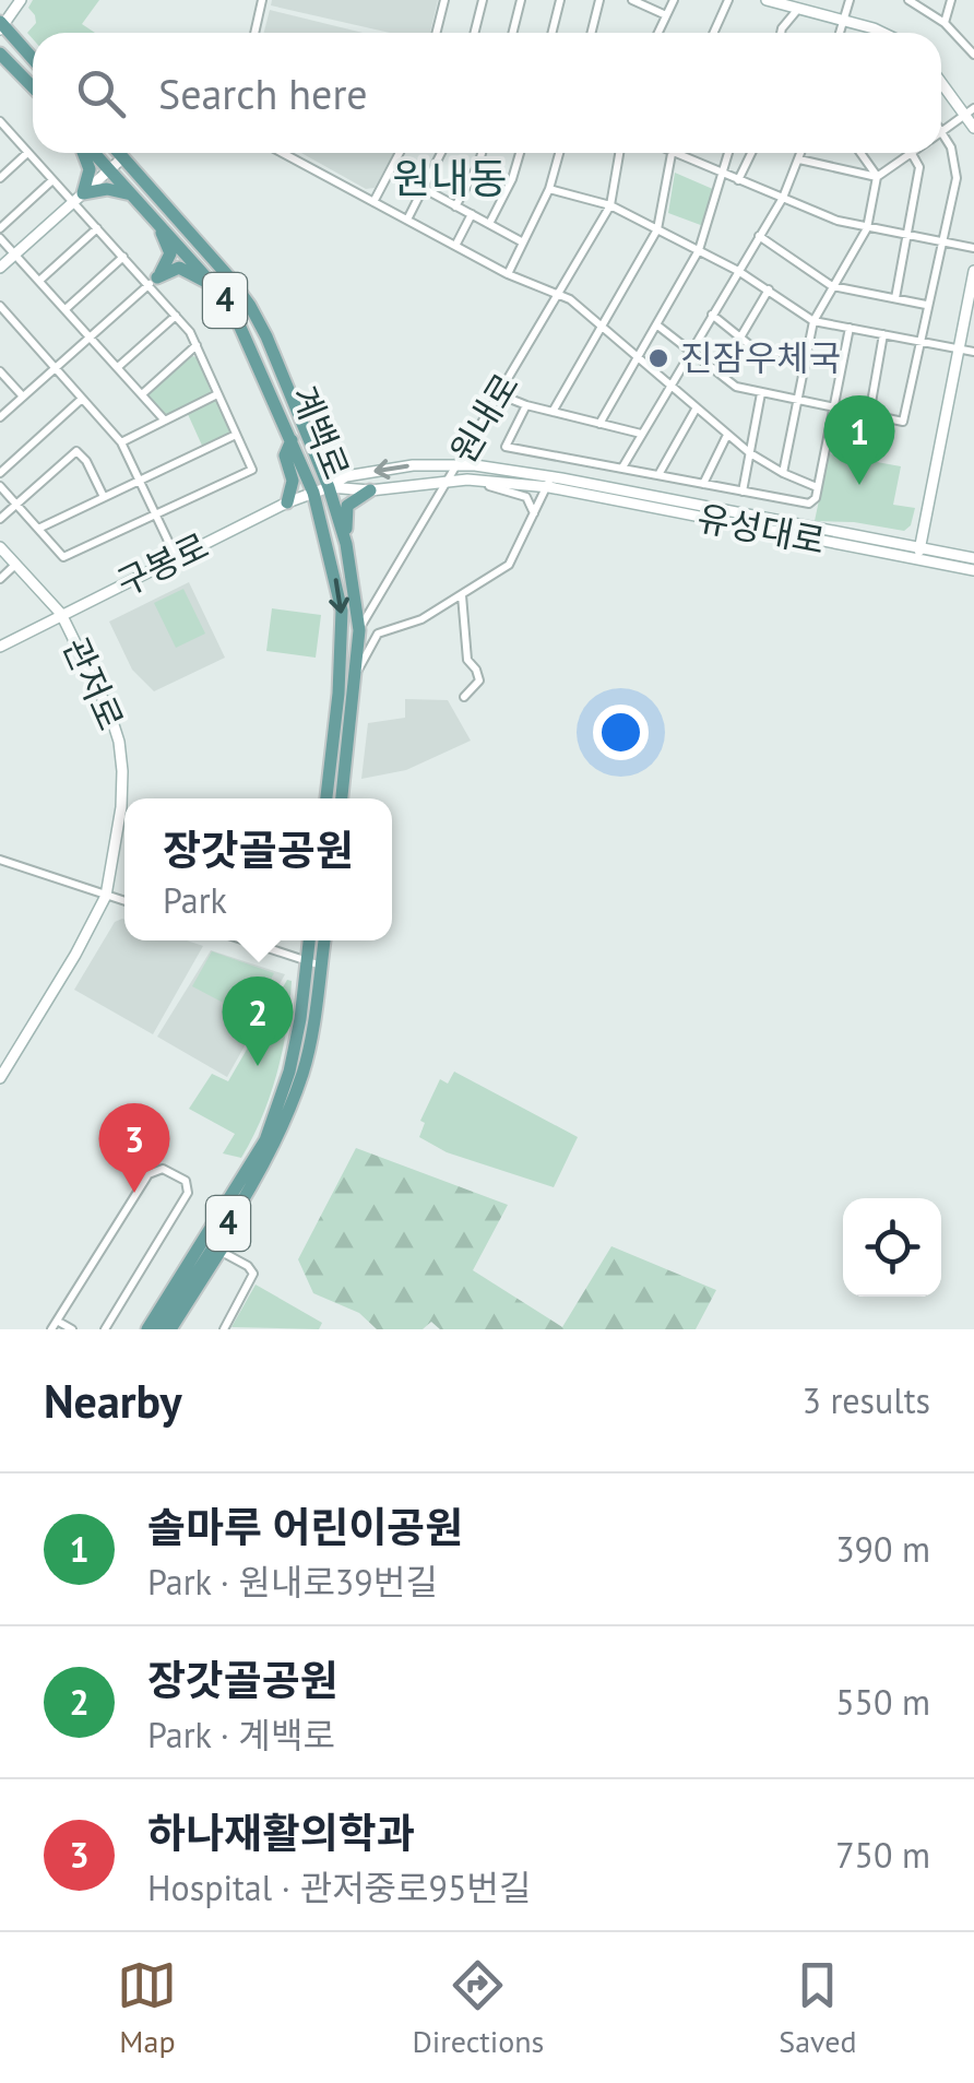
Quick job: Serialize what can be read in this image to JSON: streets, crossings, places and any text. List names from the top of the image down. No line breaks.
{"streets":{"main road":["4","계백로"],"street":["원내로","유성대로","구봉로","관저로"]},"crossings":[["원내로","계백로"],["원내로","유성대로"],["계백로","유성대로"],["계백로","구봉로"],["유성대로","구봉로"],["구봉로","관저로"]],"districts":["원내동"],"places":["진잠우체국"],"page":{"search":"Search here","pins":["1","2","3"],"popup":["장갓골공원","Park"],"heading":["Nearby","3 results"],"list":[{"mark":"1","name":"솔마루 어린이공원","note":"Park · 원내로39번길","value":"390 m"},{"mark":"2","name":"장갓골공원","note":"Park · 계백로","value":"550 m"},{"mark":"3","name":"하나재활의학과","note":"Hospital · 관저중로95번길","value":"750 m"}],"nav":["Map","Directions","Saved"]}}
